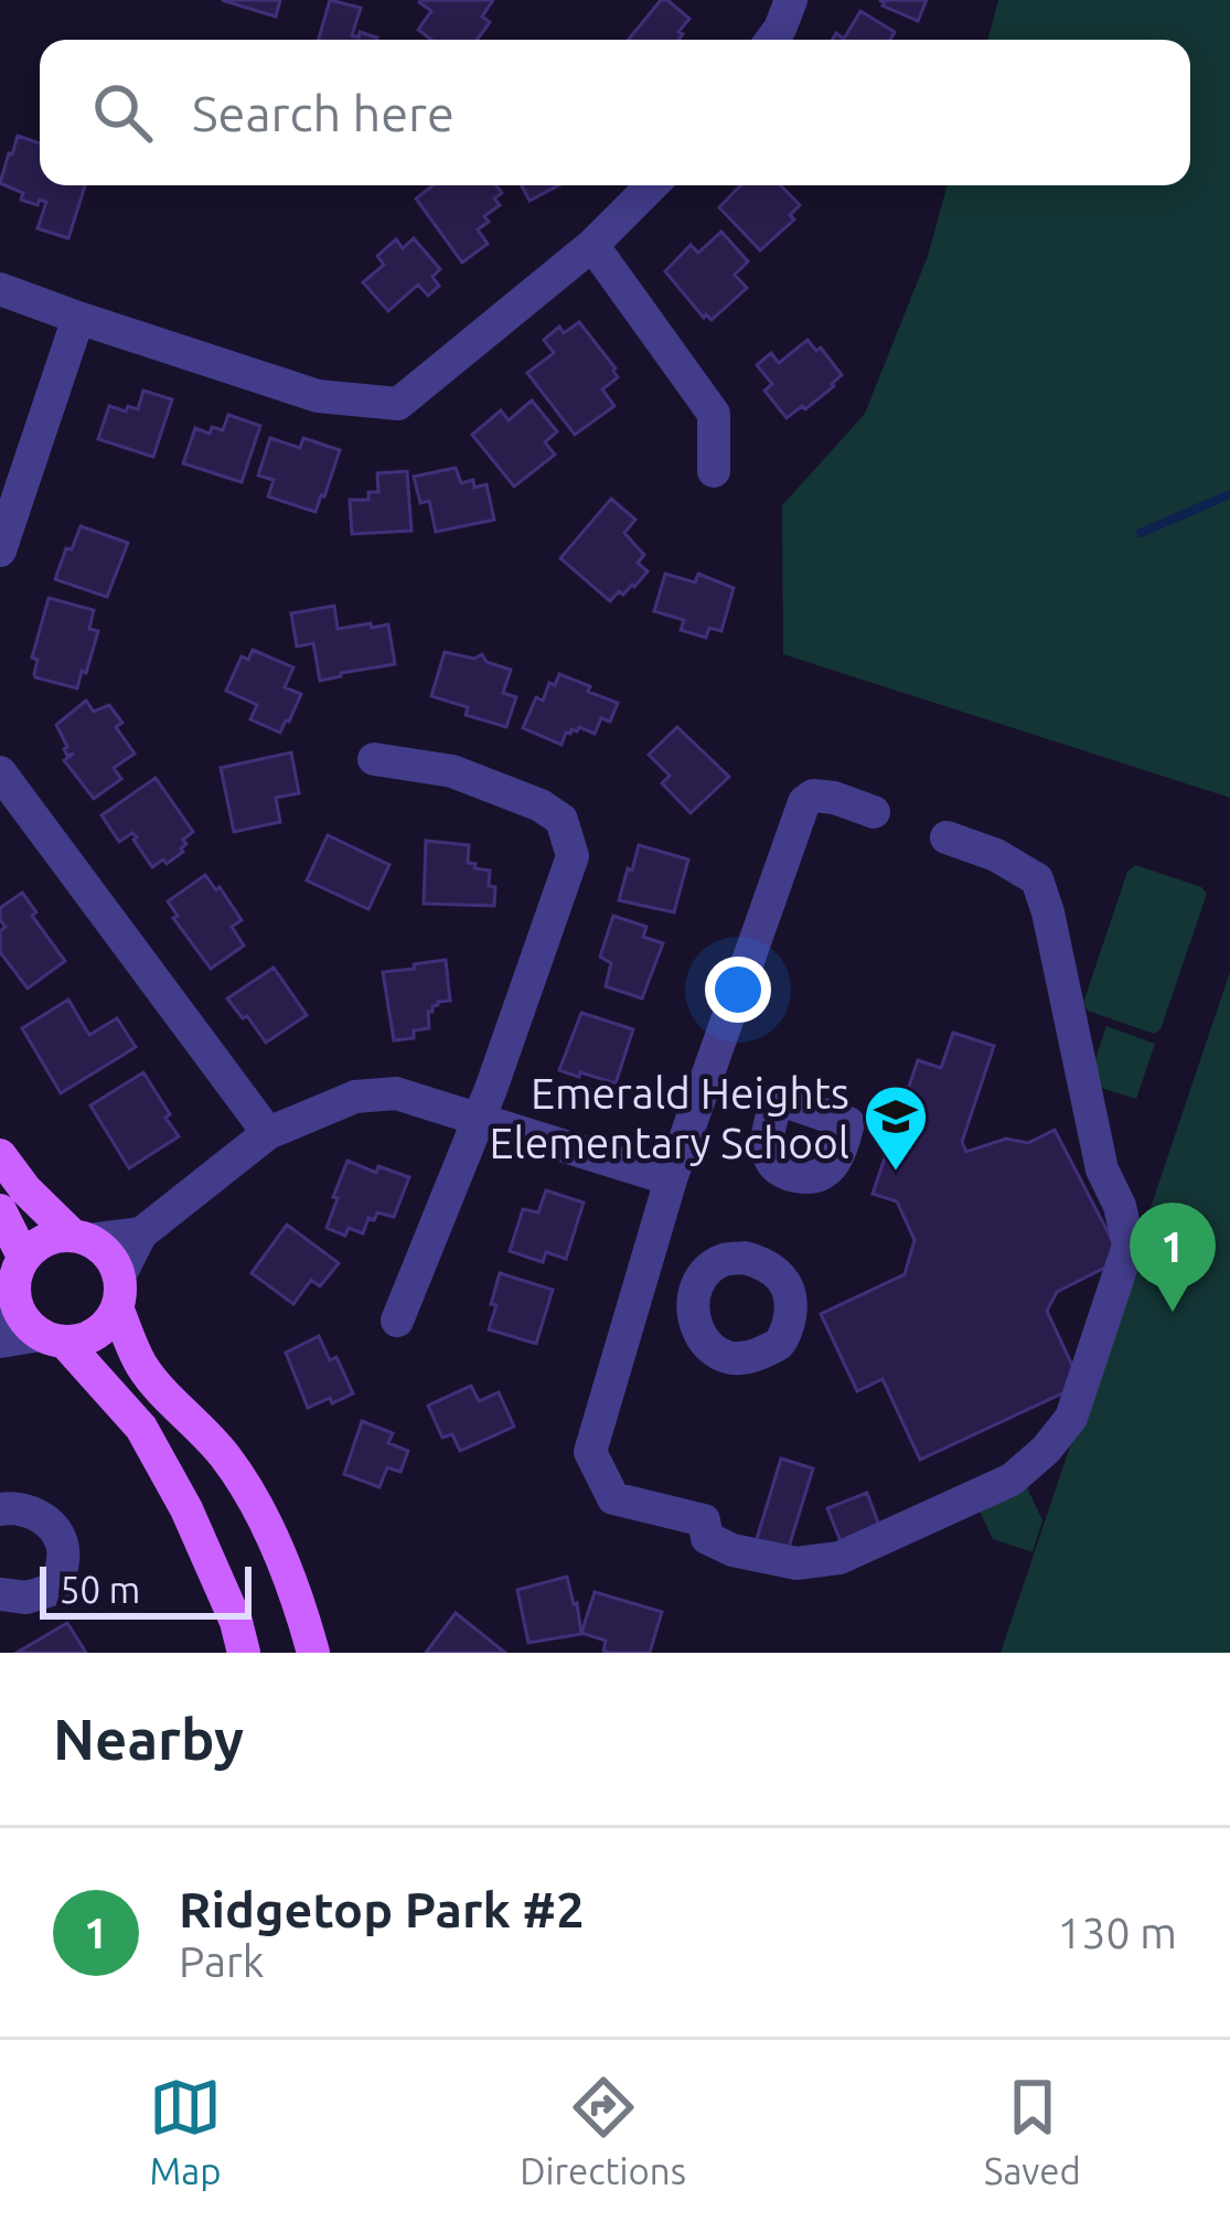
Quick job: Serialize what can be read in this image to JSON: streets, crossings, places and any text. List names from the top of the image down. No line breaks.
{"places":{"school or university":["Emerald Heights Elementary School"]},"scale_bar":"50 m","page":{"search":"Search here","pins":"1","scale":"50 m","heading":"Nearby","list":[{"mark":"1","name":"Ridgetop Park #2","note":"Park","value":"130 m"}],"nav":["Map","Directions","Saved"]}}
